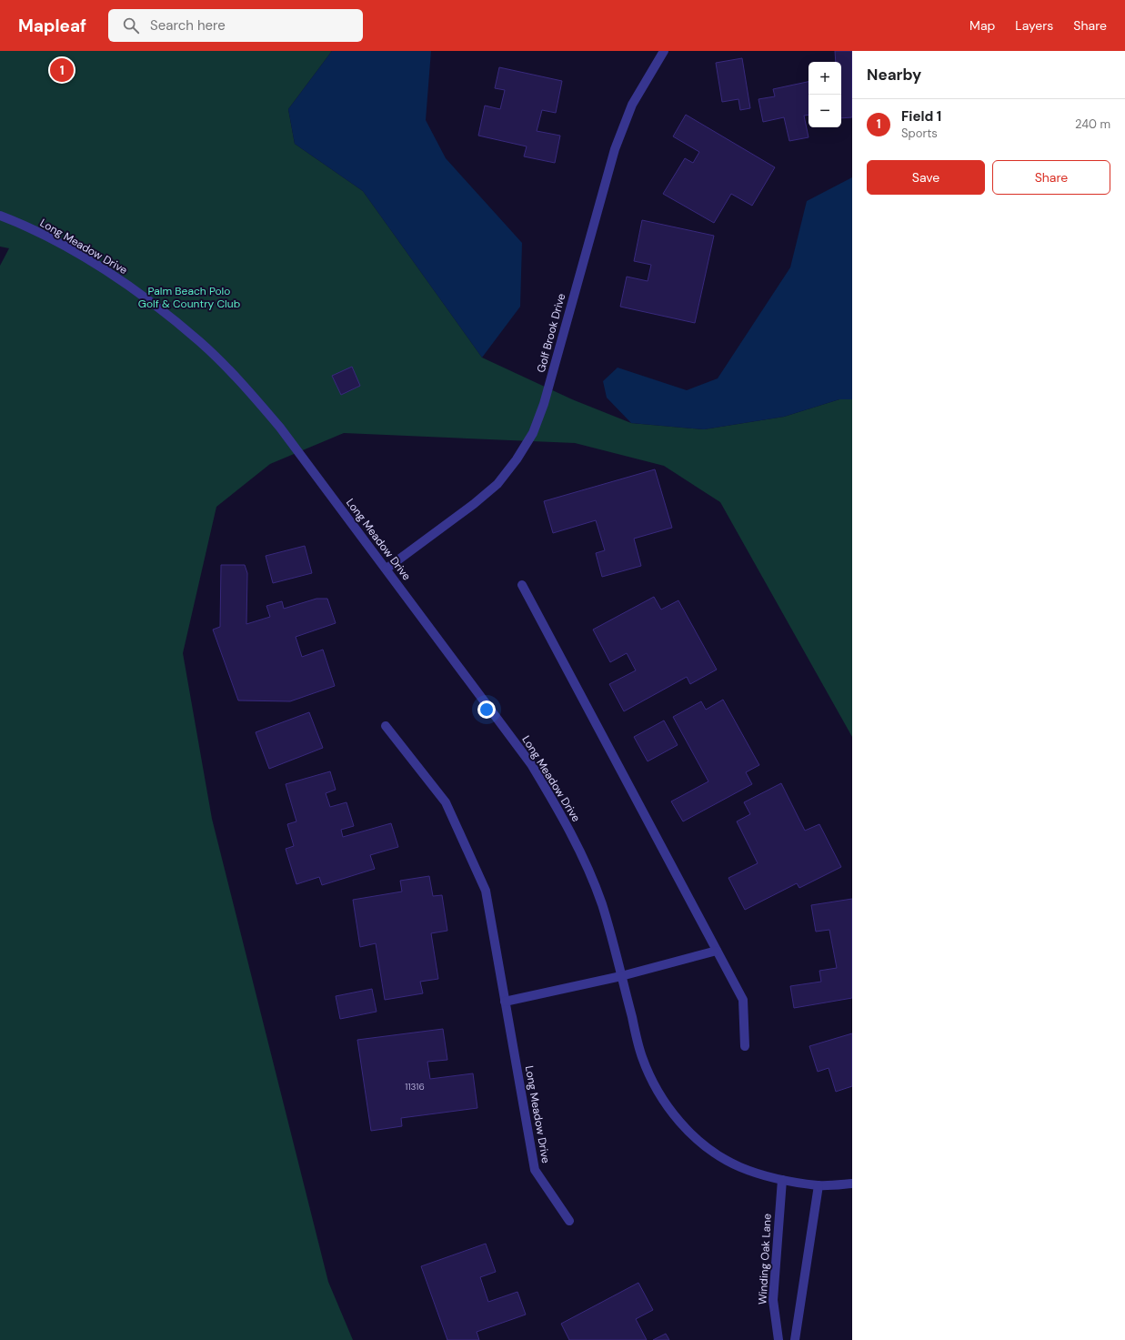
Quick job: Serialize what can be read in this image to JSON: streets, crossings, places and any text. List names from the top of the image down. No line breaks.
{"streets":{"street":["Long Meadow Drive","Golf Brook Drive","Winding Oak Lane"]},"crossings":[["Long Meadow Drive","Golf Brook Drive"],["Long Meadow Drive","Winding Oak Lane"]],"parks":["Palm Beach Polo Golf & Country Club"],"house_numbers":["11316"],"page":{"header":"Mapleaf","search":"Search here","nav":["Map","Layers","Share"],"heading":"Nearby","pins":"1","map_buttons":["+","−"],"list":[{"mark":"1","name":"Field 1","note":"Sports","value":"240 m"}],"buttons":["Save","Share"]}}
